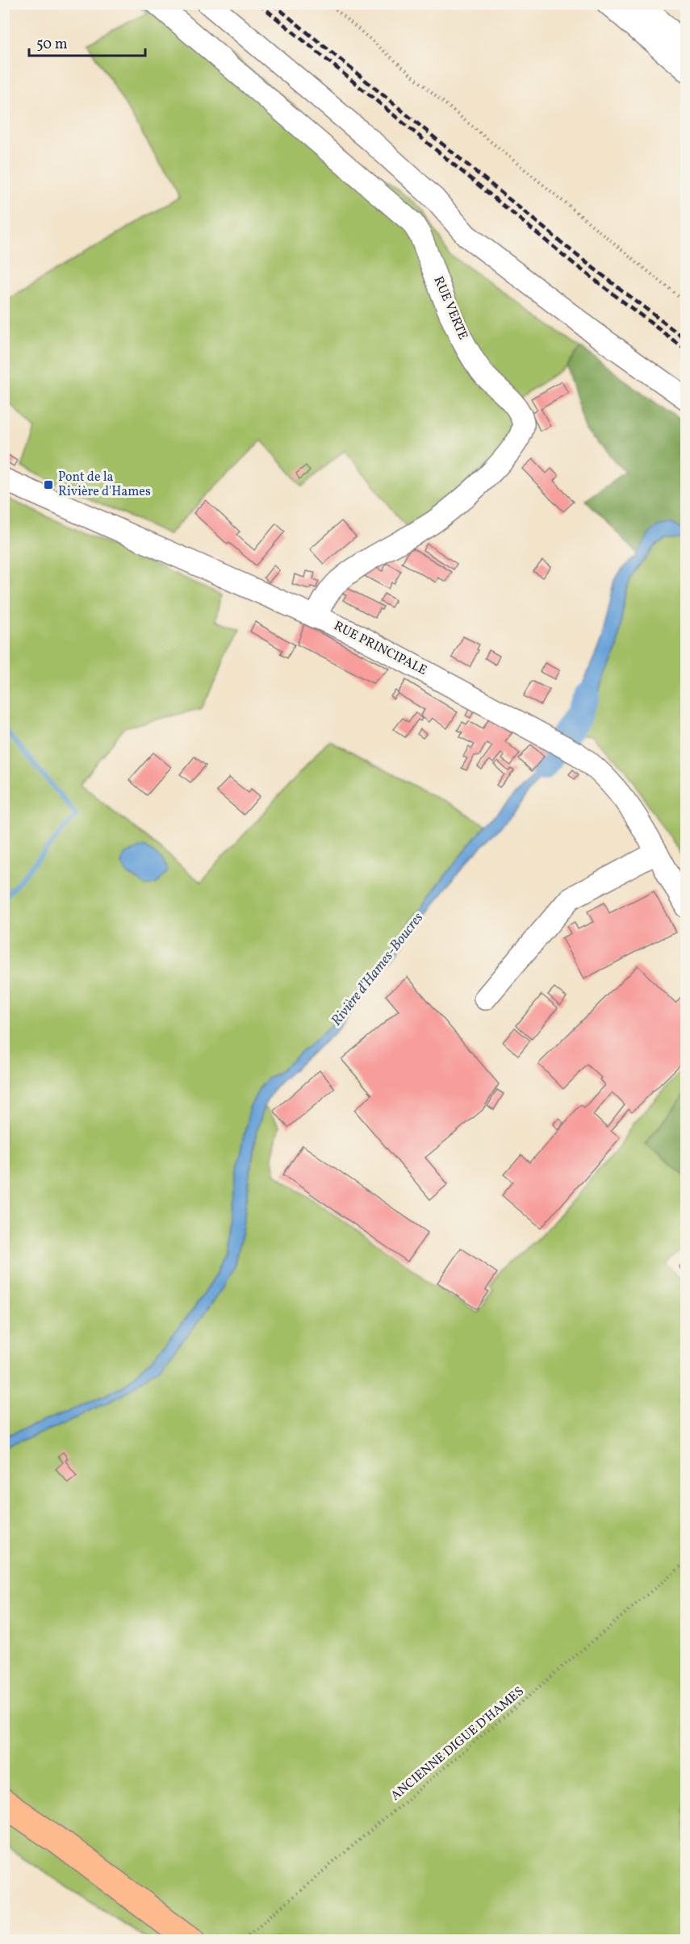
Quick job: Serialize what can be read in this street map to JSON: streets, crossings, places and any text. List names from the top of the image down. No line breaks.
{"streets":{"street":["RUE VERTE","RUE PRINCIPALE"],"path":["ANCIENNE DIGUE D'HAMES"]},"crossings":[["RUE VERTE","RUE PRINCIPALE"]],"water":["Rivière d'Hames-Boucres"],"places":{"transit":["Pont de la Rivière d'Hames"]},"scale_bar":"50 m"}
